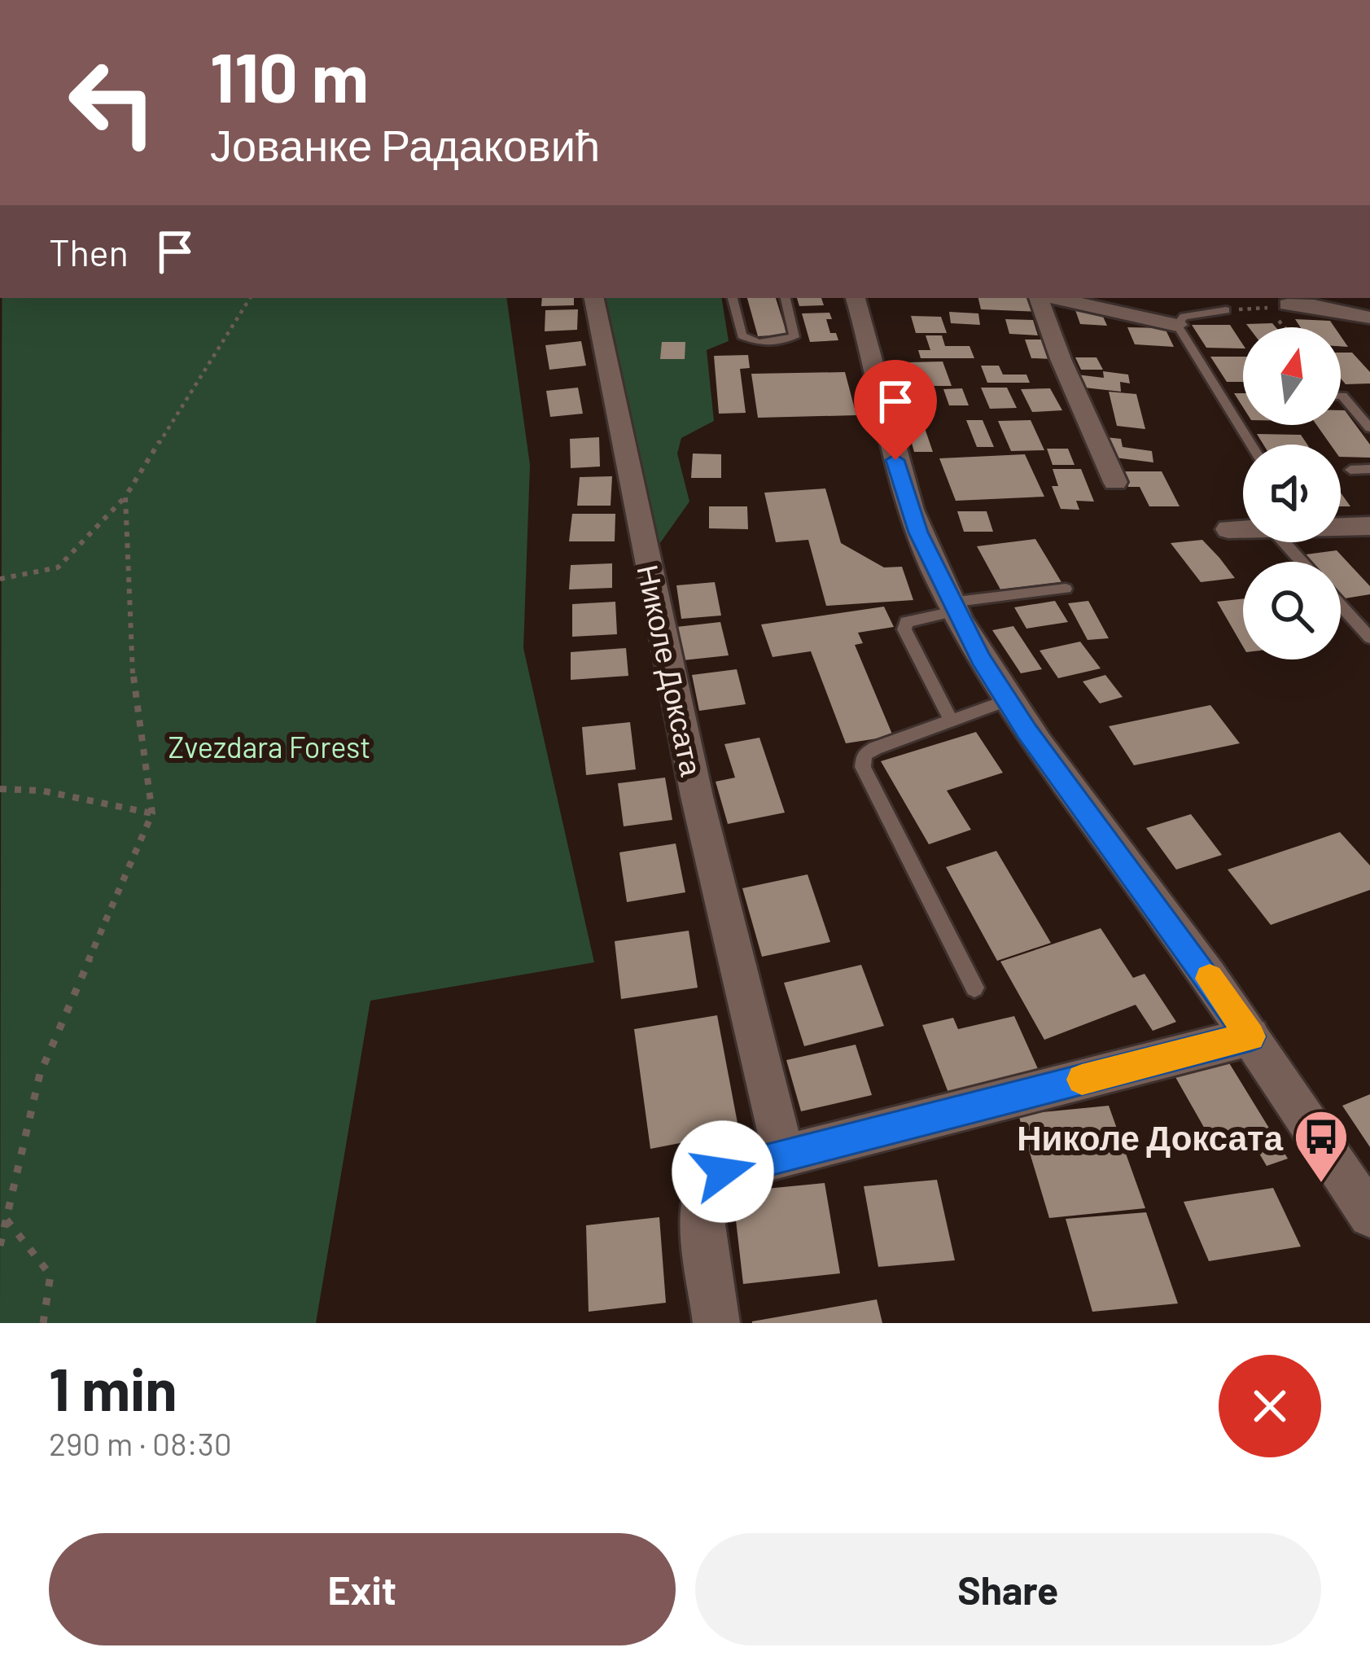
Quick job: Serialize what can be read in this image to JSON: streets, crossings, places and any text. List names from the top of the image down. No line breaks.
{"streets":{"street":["Николе Доксата"]},"parks":["Zvezdara Forest"],"places":{"bus stop":["Николе Доксата"]},"north":"top","page":{"turn":["110 m","Јованке Радаковић"],"then":"Then","heading":["1 min","290 m · 08:30"],"buttons":["Exit","Share"]}}
